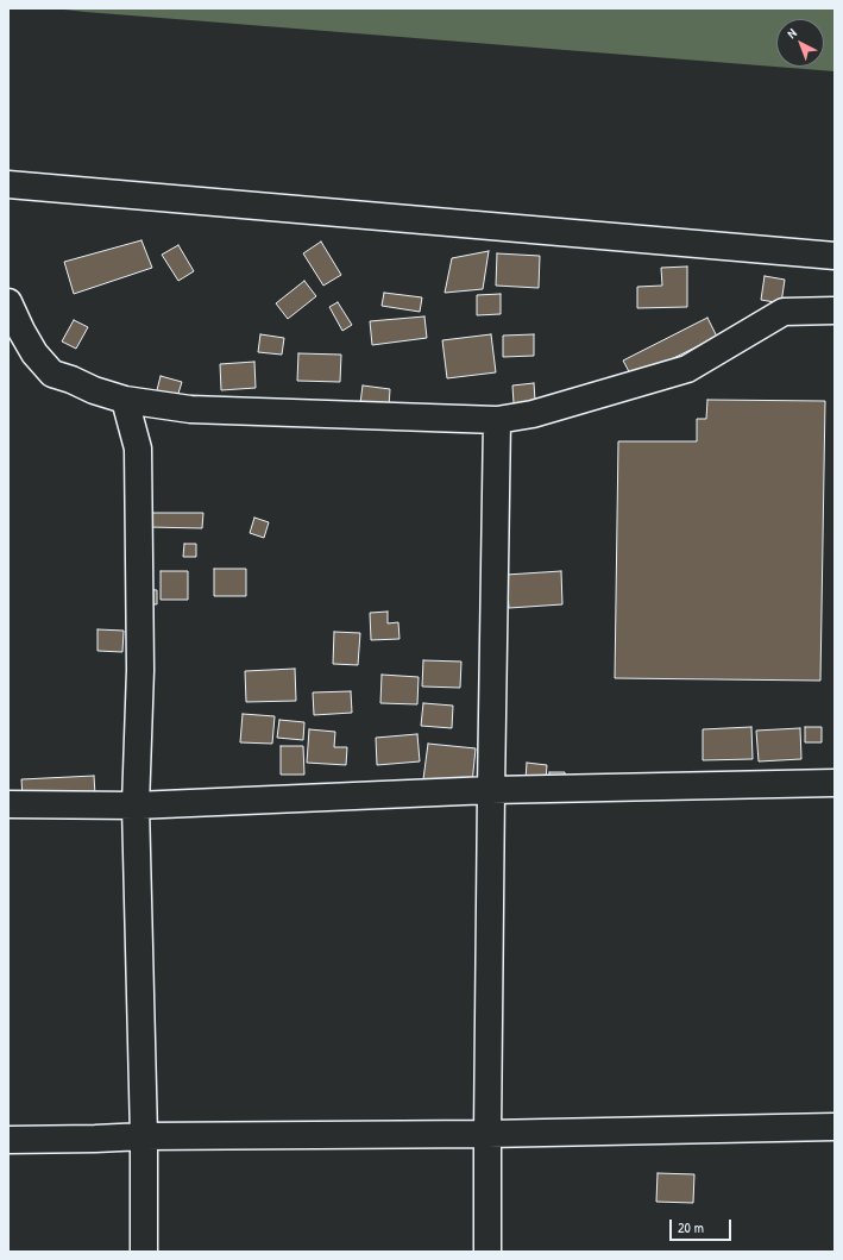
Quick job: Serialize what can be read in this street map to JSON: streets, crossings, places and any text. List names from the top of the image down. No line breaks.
{"scale_bar":"20 m","north":"top left"}
